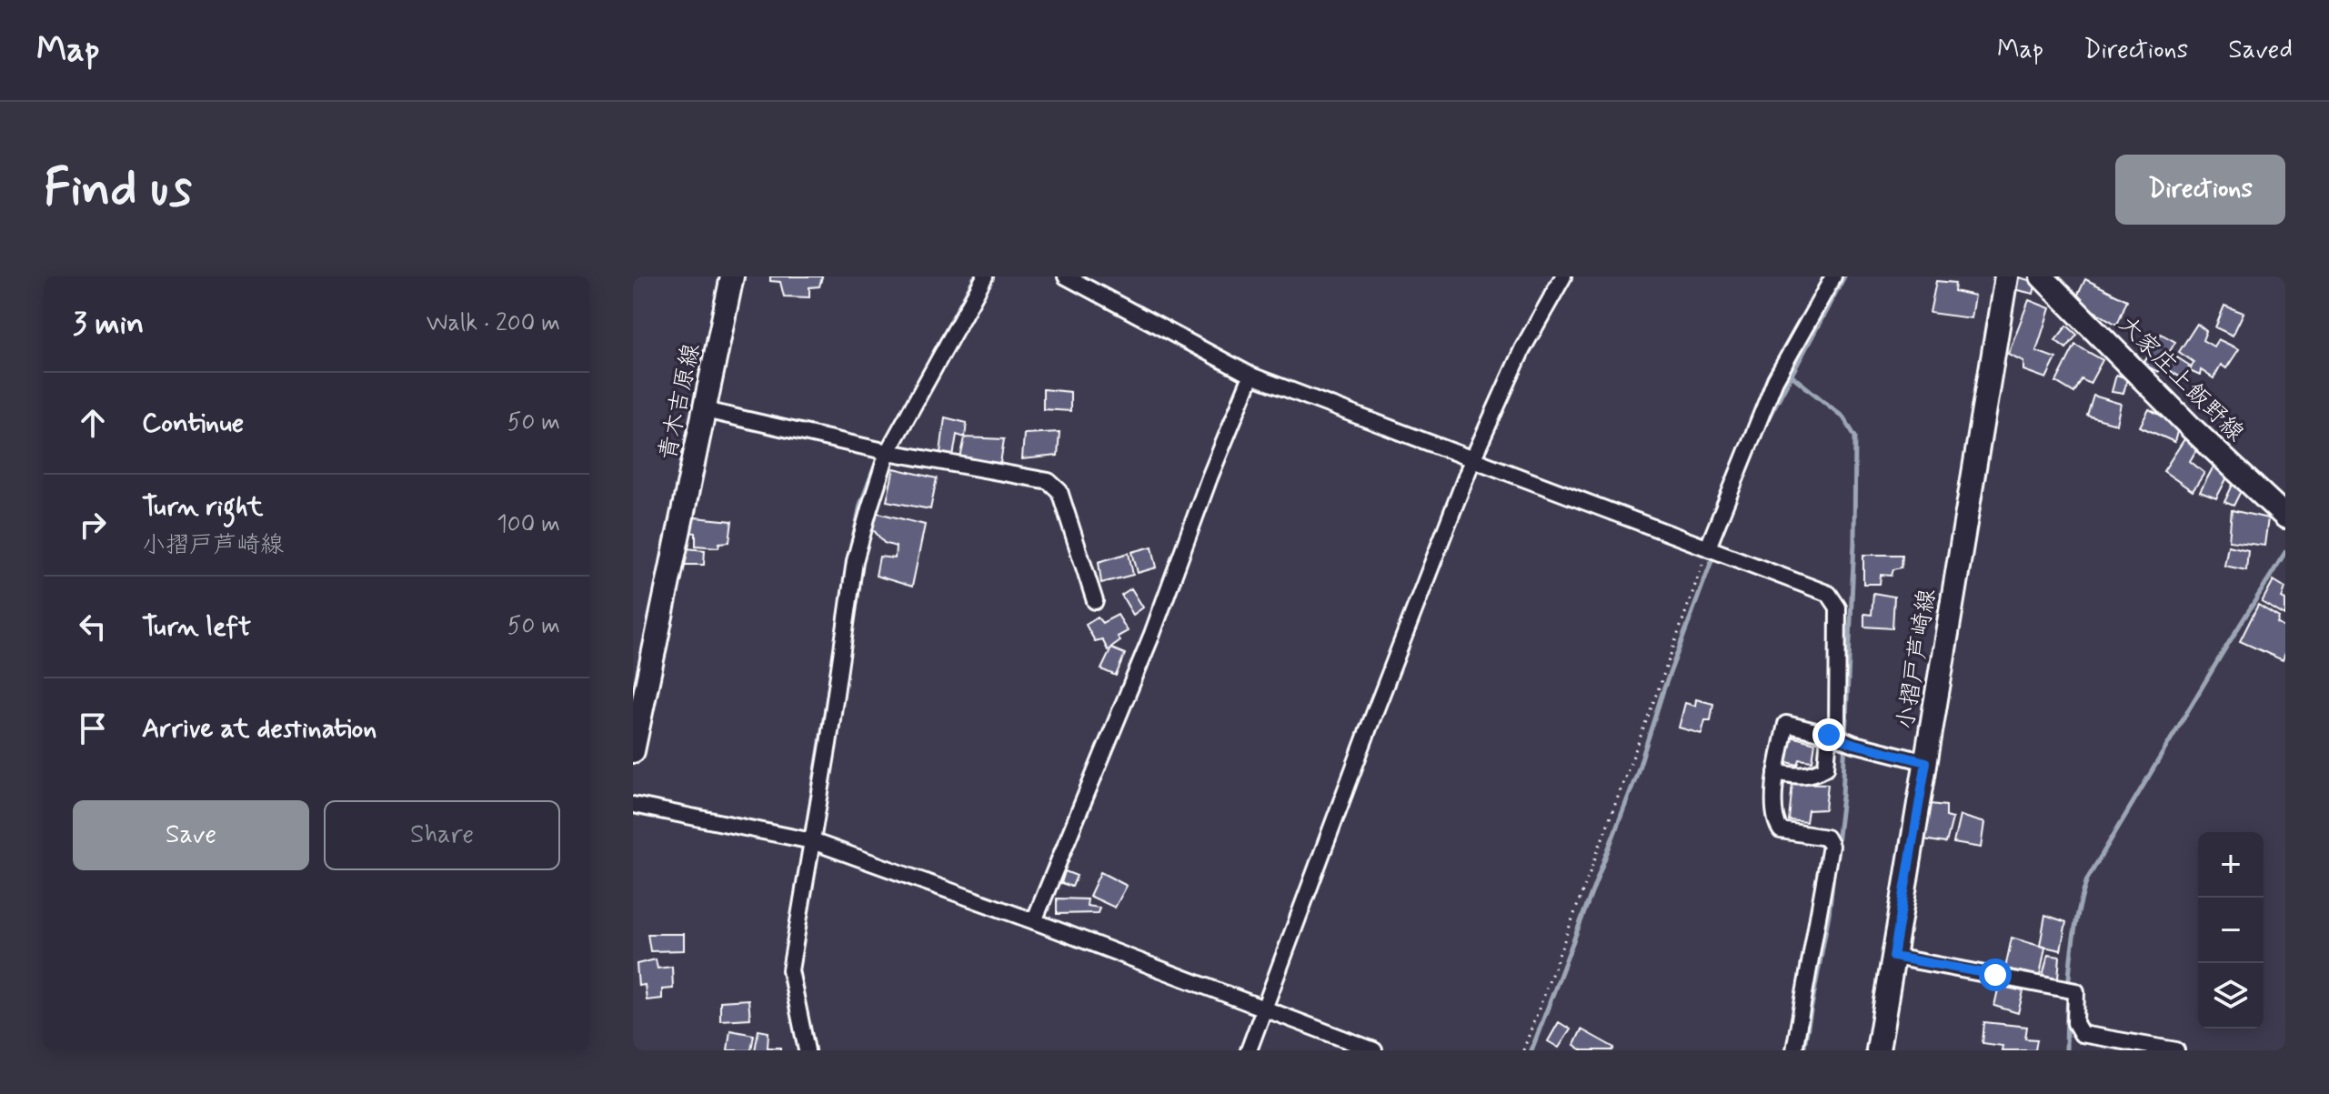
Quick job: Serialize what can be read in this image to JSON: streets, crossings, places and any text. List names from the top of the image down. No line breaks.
{"streets":{"main road":["大家庄上飯野線","青木吉原線","小摺戸芦崎線"]},"page":{"header":"Map","nav":["Map","Directions","Saved"],"buttons":["Directions",["Save","Share"]],"title":"Find us","heading":["3 min","Walk · 200 m"],"list":[["Continue","50 m"],["Turn right","小摺戸芦崎線","100 m"],["Turn left","50 m"],"Arrive at destination"],"map_buttons":["+","−"]}}
